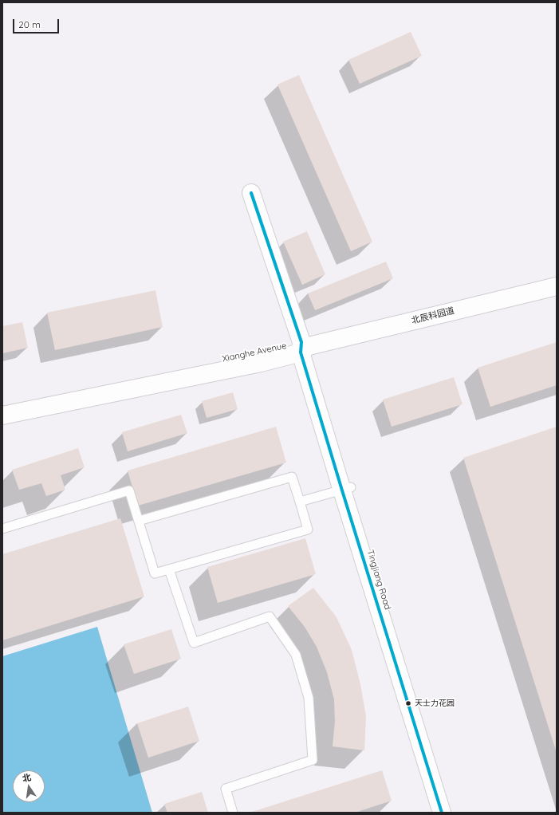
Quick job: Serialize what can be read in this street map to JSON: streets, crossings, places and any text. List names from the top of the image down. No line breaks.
{"streets":{"street":["北辰科园道","Xianghe Avenue","Tingjiang Road"]},"crossings":[["北辰科园道","Xianghe Avenue"],["北辰科园道","Tingjiang Road"],["Xianghe Avenue","Tingjiang Road"]],"places":["天士力花园"],"scale_bar":"20 m","north":"top"}
